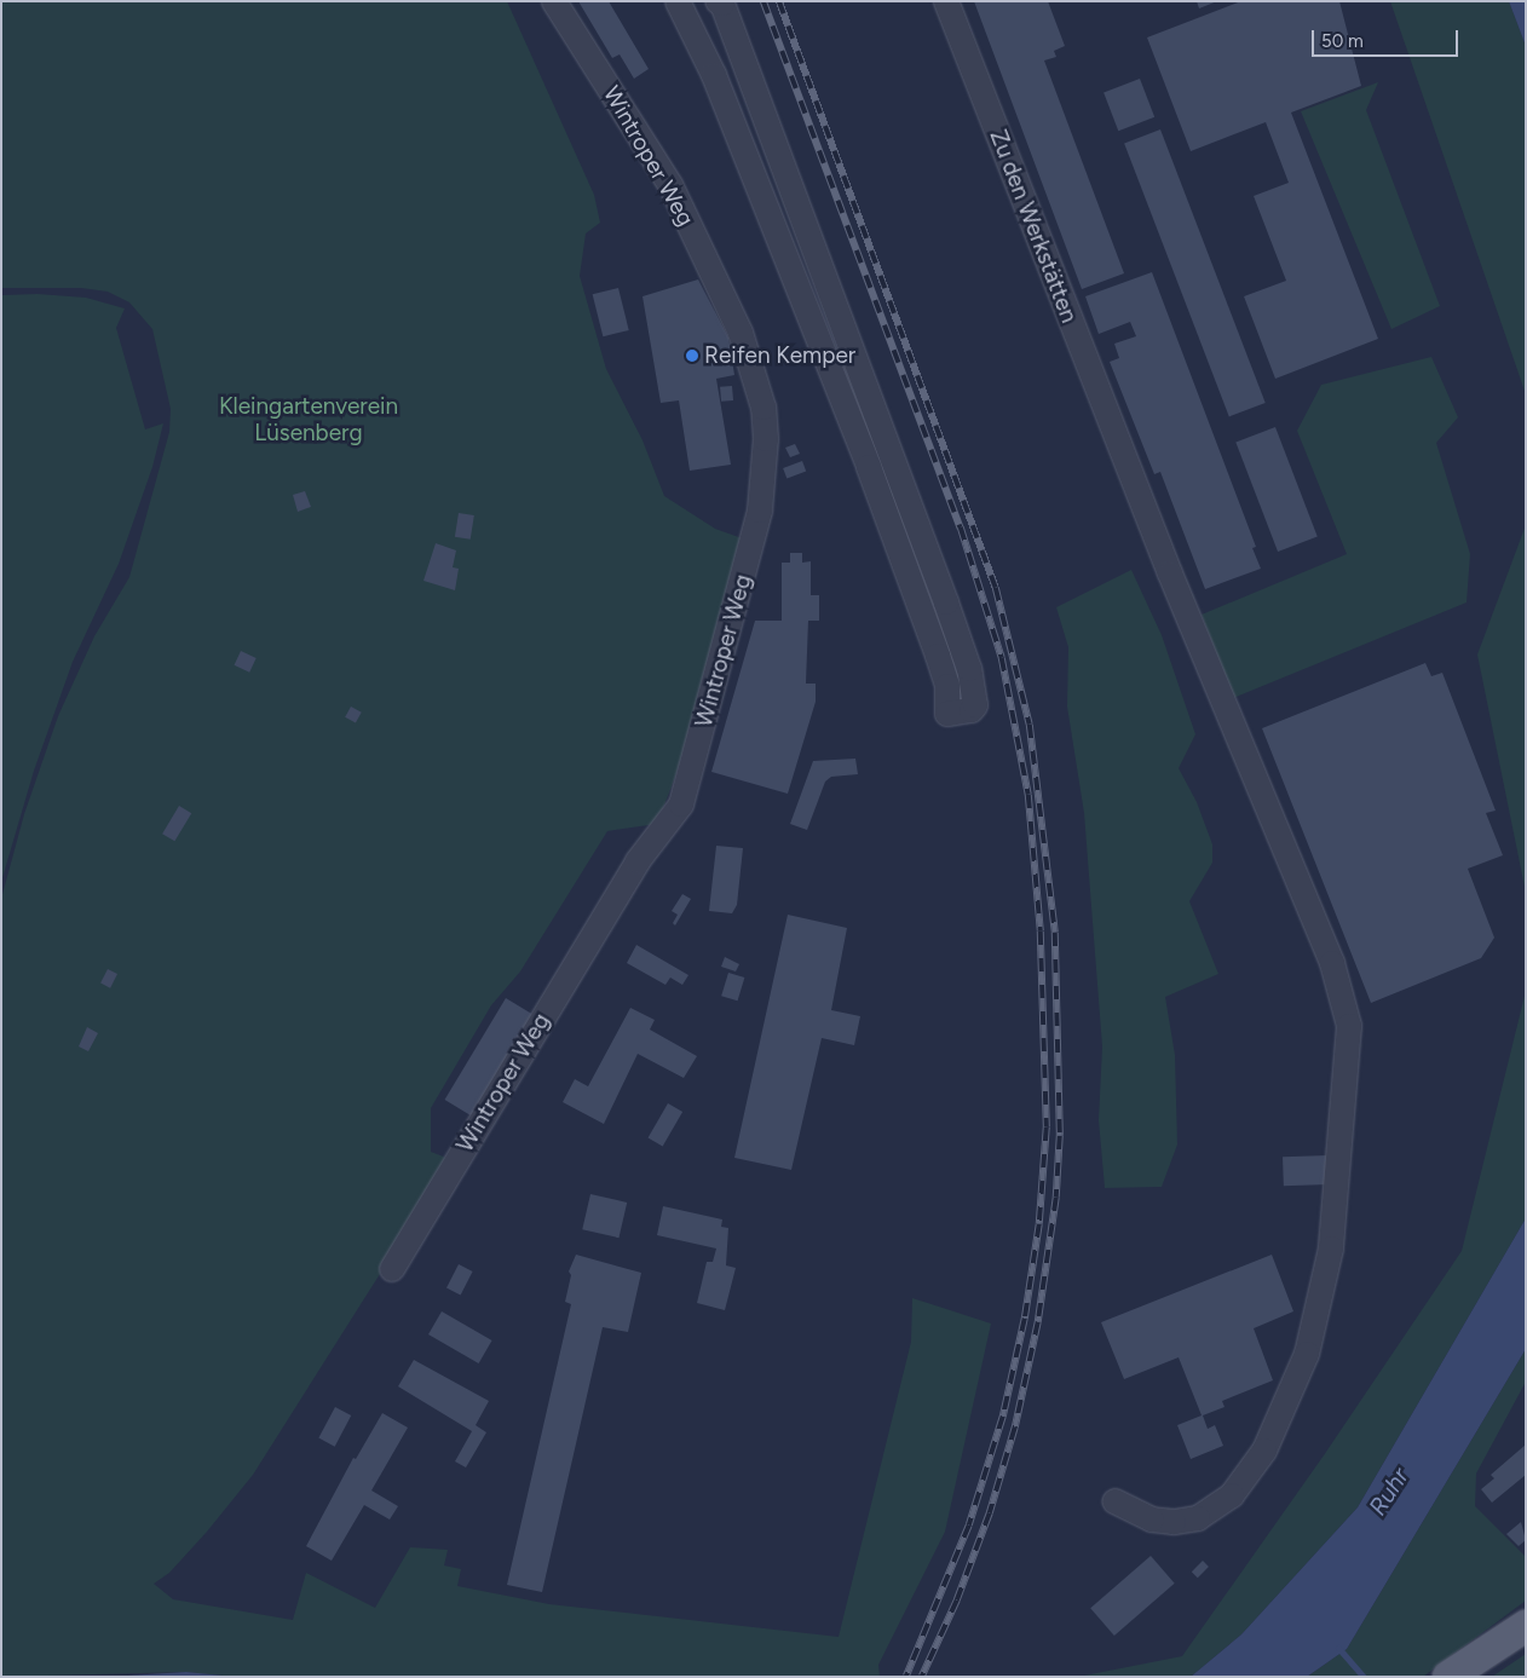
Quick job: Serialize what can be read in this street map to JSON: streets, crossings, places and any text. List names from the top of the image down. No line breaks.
{"streets":{"street":["Wintroper Weg","Zu den Werkstätten"]},"water":["Ruhr"],"parks":["Kleingartenverein Lüsenberg"],"places":["Reifen Kemper"],"scale_bar":"50 m"}
